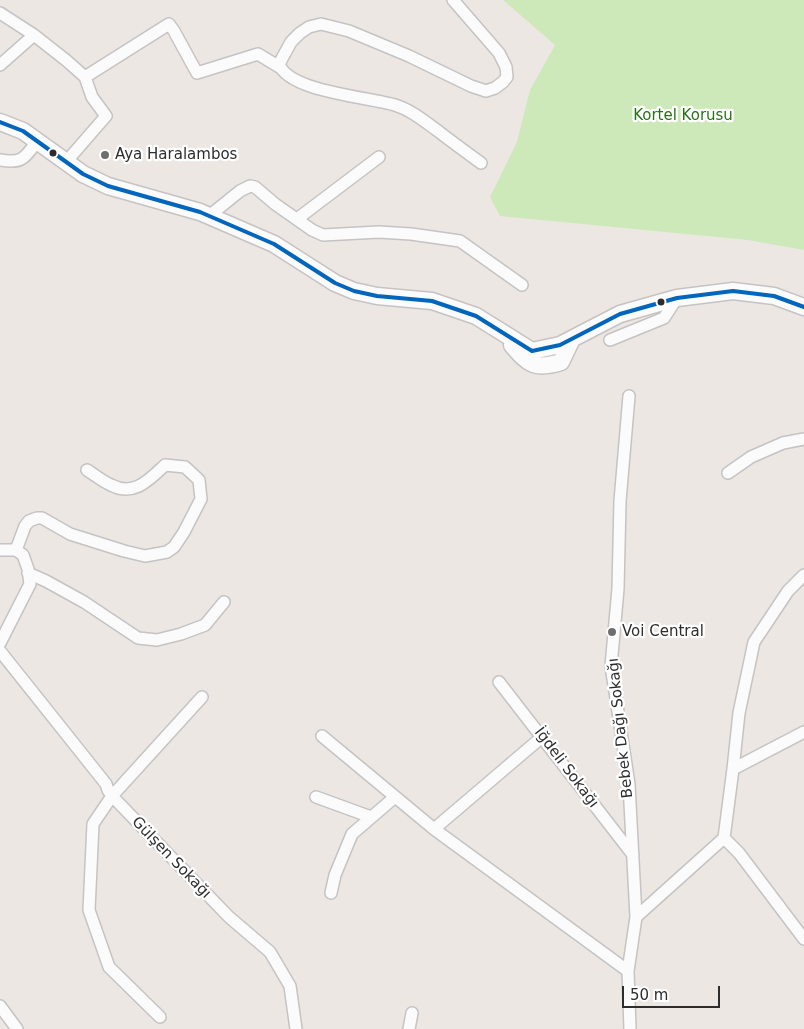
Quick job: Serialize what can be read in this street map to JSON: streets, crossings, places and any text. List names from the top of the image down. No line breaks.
{"streets":{"street":["Bebek Dağı Sokağı","İğdeli Sokağı","Gülşen Sokağı"]},"crossings":[["Bebek Dağı Sokağı","İğdeli Sokağı"]],"parks":["Kortel Korusu"],"places":["Aya Haralambos","Voi Central"],"scale_bar":"50 m"}
